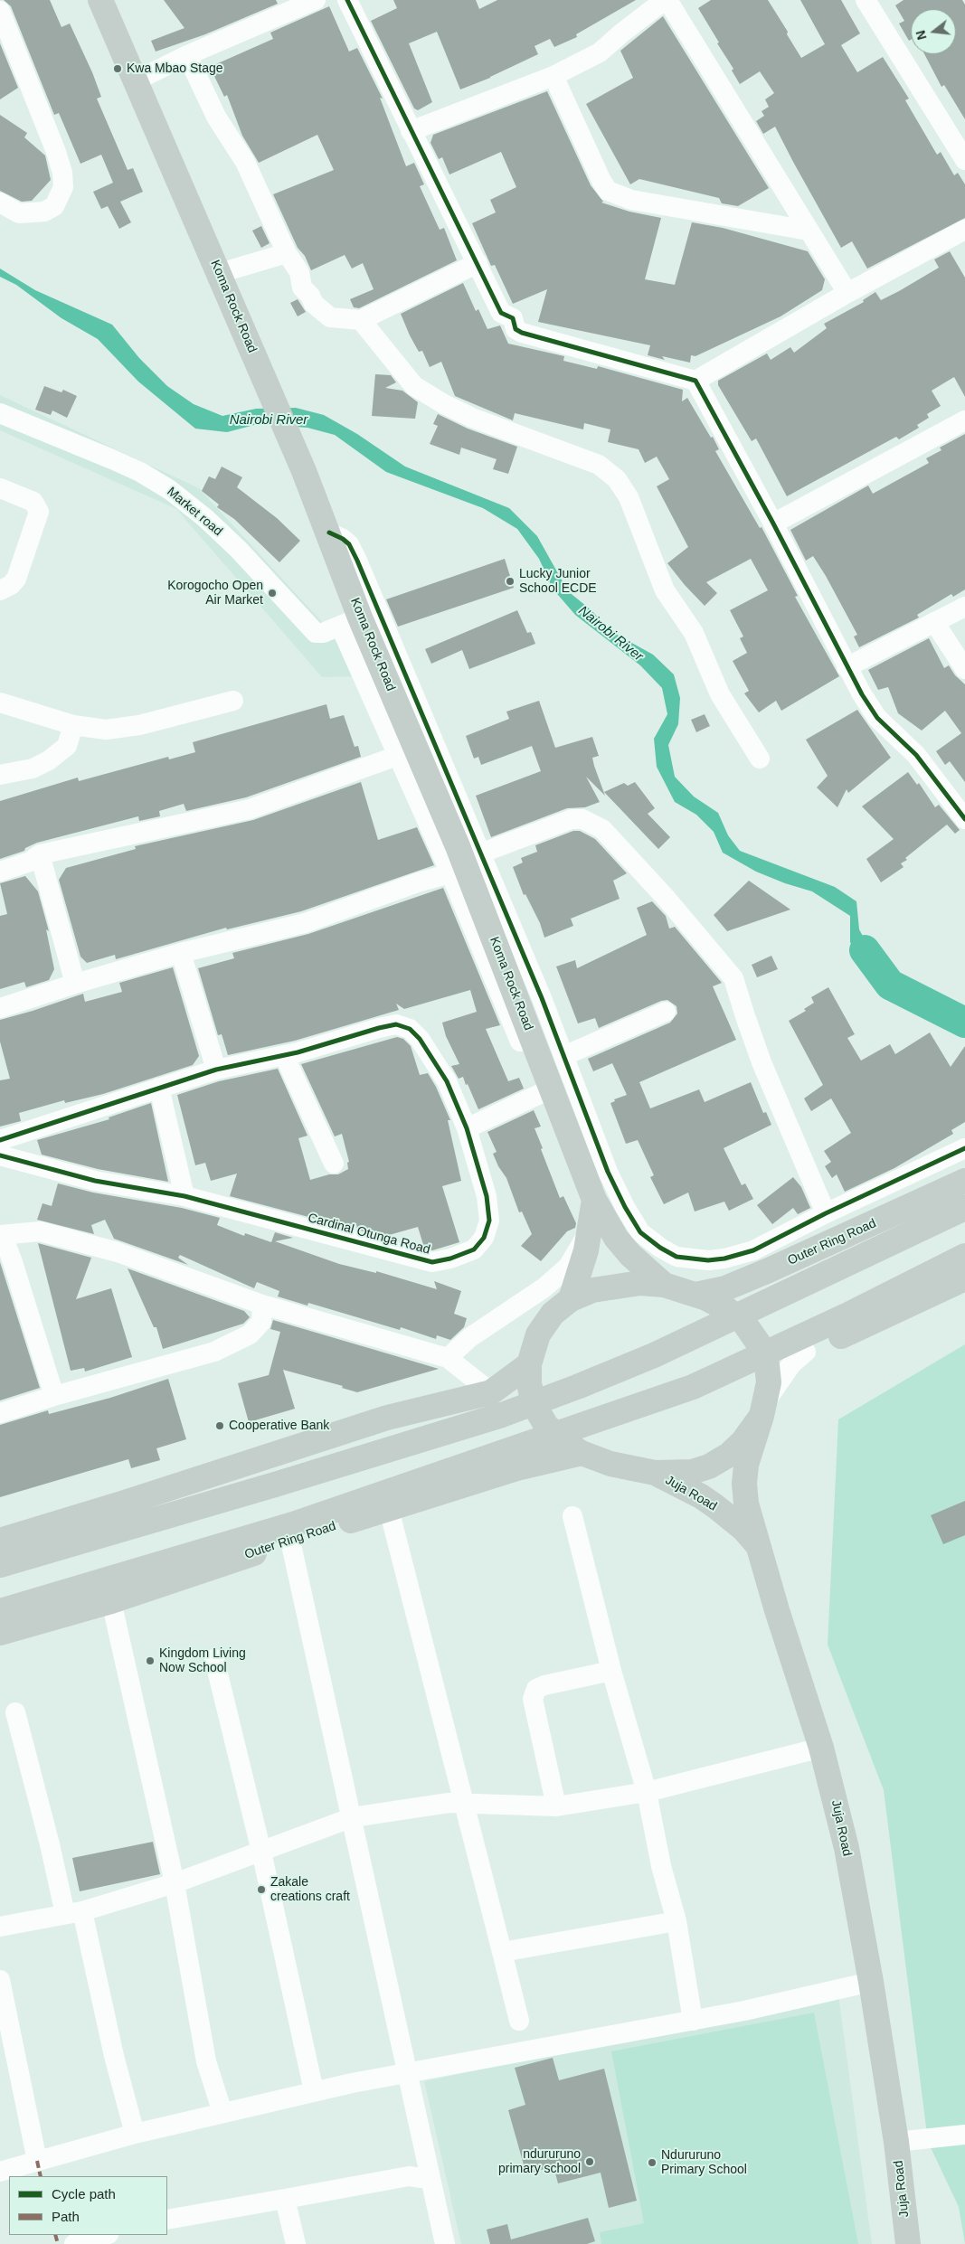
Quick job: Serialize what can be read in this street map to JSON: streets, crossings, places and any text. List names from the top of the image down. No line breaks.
{"streets":{"main road":["Koma Rock Road","Outer Ring Road","Juja Road"],"street":["Market road","Cardinal Otunga Road"]},"crossings":[["Koma Rock Road","Market road"],["Koma Rock Road","Outer Ring Road"],["Outer Ring Road","Juja Road"]],"water":["Nairobi River"],"places":["Kwa Mbao Stage","Lucky Junior School ECDE","Korogocho Open Air Market","Cooperative Bank","Kingdom Living Now School","Zakale creations craft","ndururuno primary school","Ndururuno Primary School"],"legend":["Cycle path","Path"],"north":"left"}
